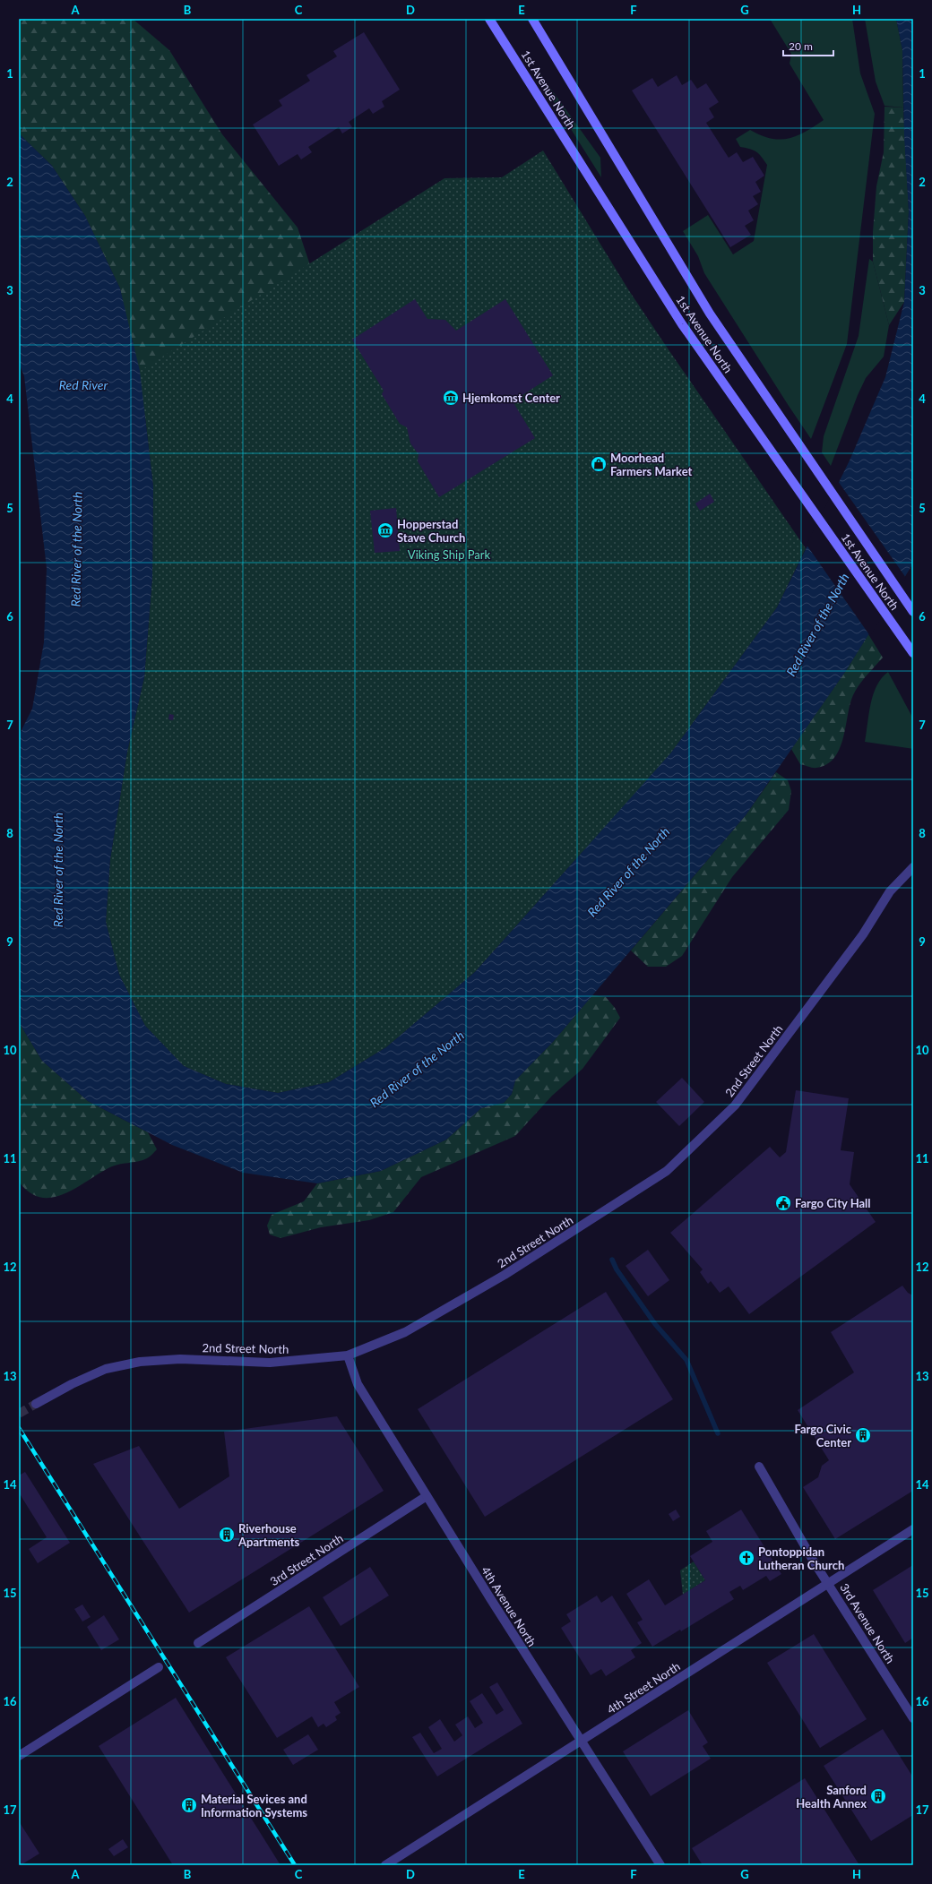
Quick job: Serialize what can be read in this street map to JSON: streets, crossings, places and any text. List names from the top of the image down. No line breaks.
{"streets":{"main road":["1st Avenue North"],"street":["2nd Street North","3rd Street North","4th Avenue North","3rd Avenue North","4th Street North"]},"crossings":[["2nd Street North","4th Avenue North"],["3rd Street North","4th Avenue North"],["4th Avenue North","4th Street North"],["3rd Avenue North","4th Street North"]],"water":["Red River","Red River of the North"],"parks":["Viking Ship Park"],"places":{"museum":["Hjemkomst Center","Hopperstad Stave Church"],"shop":["Moorhead Farmers Market"],"public building":["Fargo City Hall"],"building":["Fargo Civic Center","Riverhouse Apartments","Sanford Health Annex","Material Sevices and Information Systems"],"church":["Pontoppidan Lutheran Church"]},"scale_bar":"20 m","grid":{"columns":["A","B","C","D","E","F","G","H"],"rows":["1","2","3","4","5","6","7","8","9","10","11","12","13","14","15","16","17"]}}
